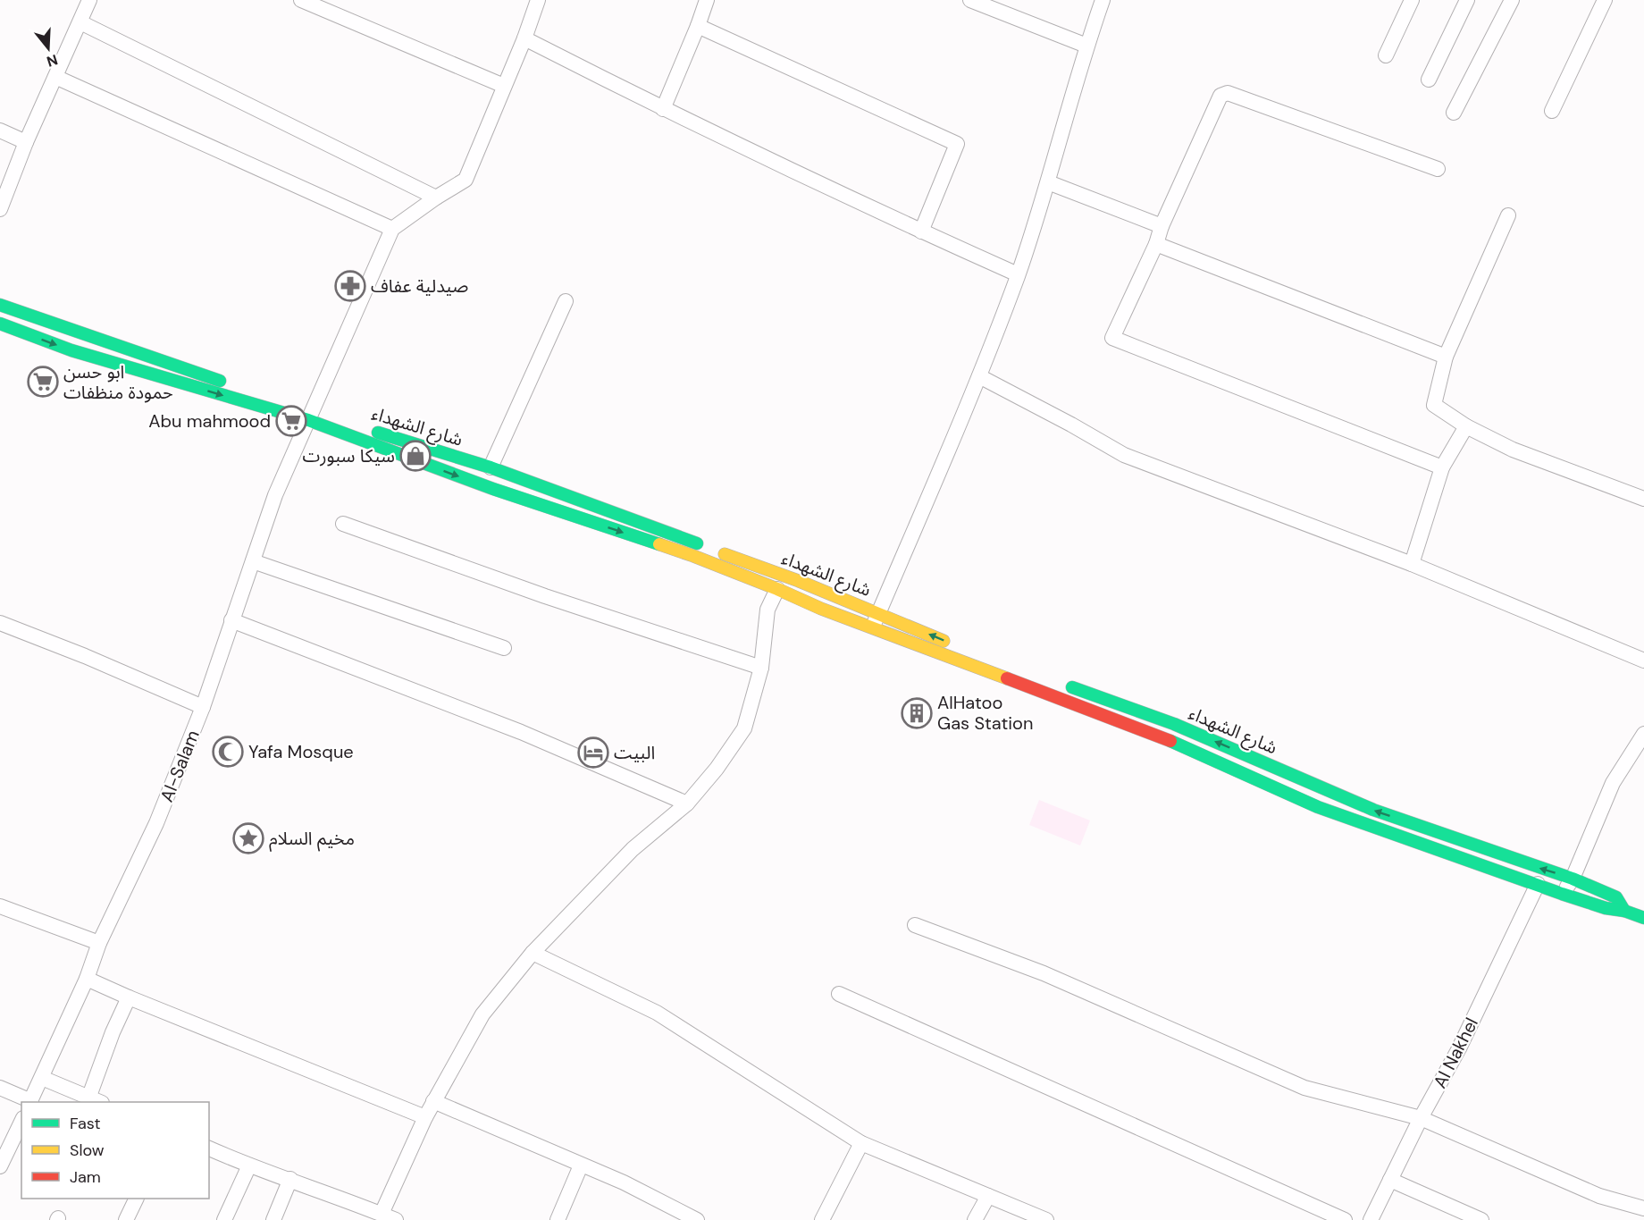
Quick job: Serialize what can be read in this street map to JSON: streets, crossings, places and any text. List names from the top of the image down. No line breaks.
{"streets":{"main road":["شارع الشهداء"],"street":["Al-Salam","Al Nakhel"]},"crossings":[["شارع الشهداء","Al-Salam"],["شارع الشهداء","Al Nakhel"]],"places":{"pharmacy":["صيدلية عفاف"],"supermarket":["ابو حسن حمودة منظفات","Abu mahmood"],"shop":["سيكا سبورت"],"building":["AlHatoo Gas Station"],"mosque":["Yafa Mosque"],"hotel":["البيت"],"place":["مخيم السلام"]},"legend":["Fast","Slow","Jam"],"north":"bottom"}
